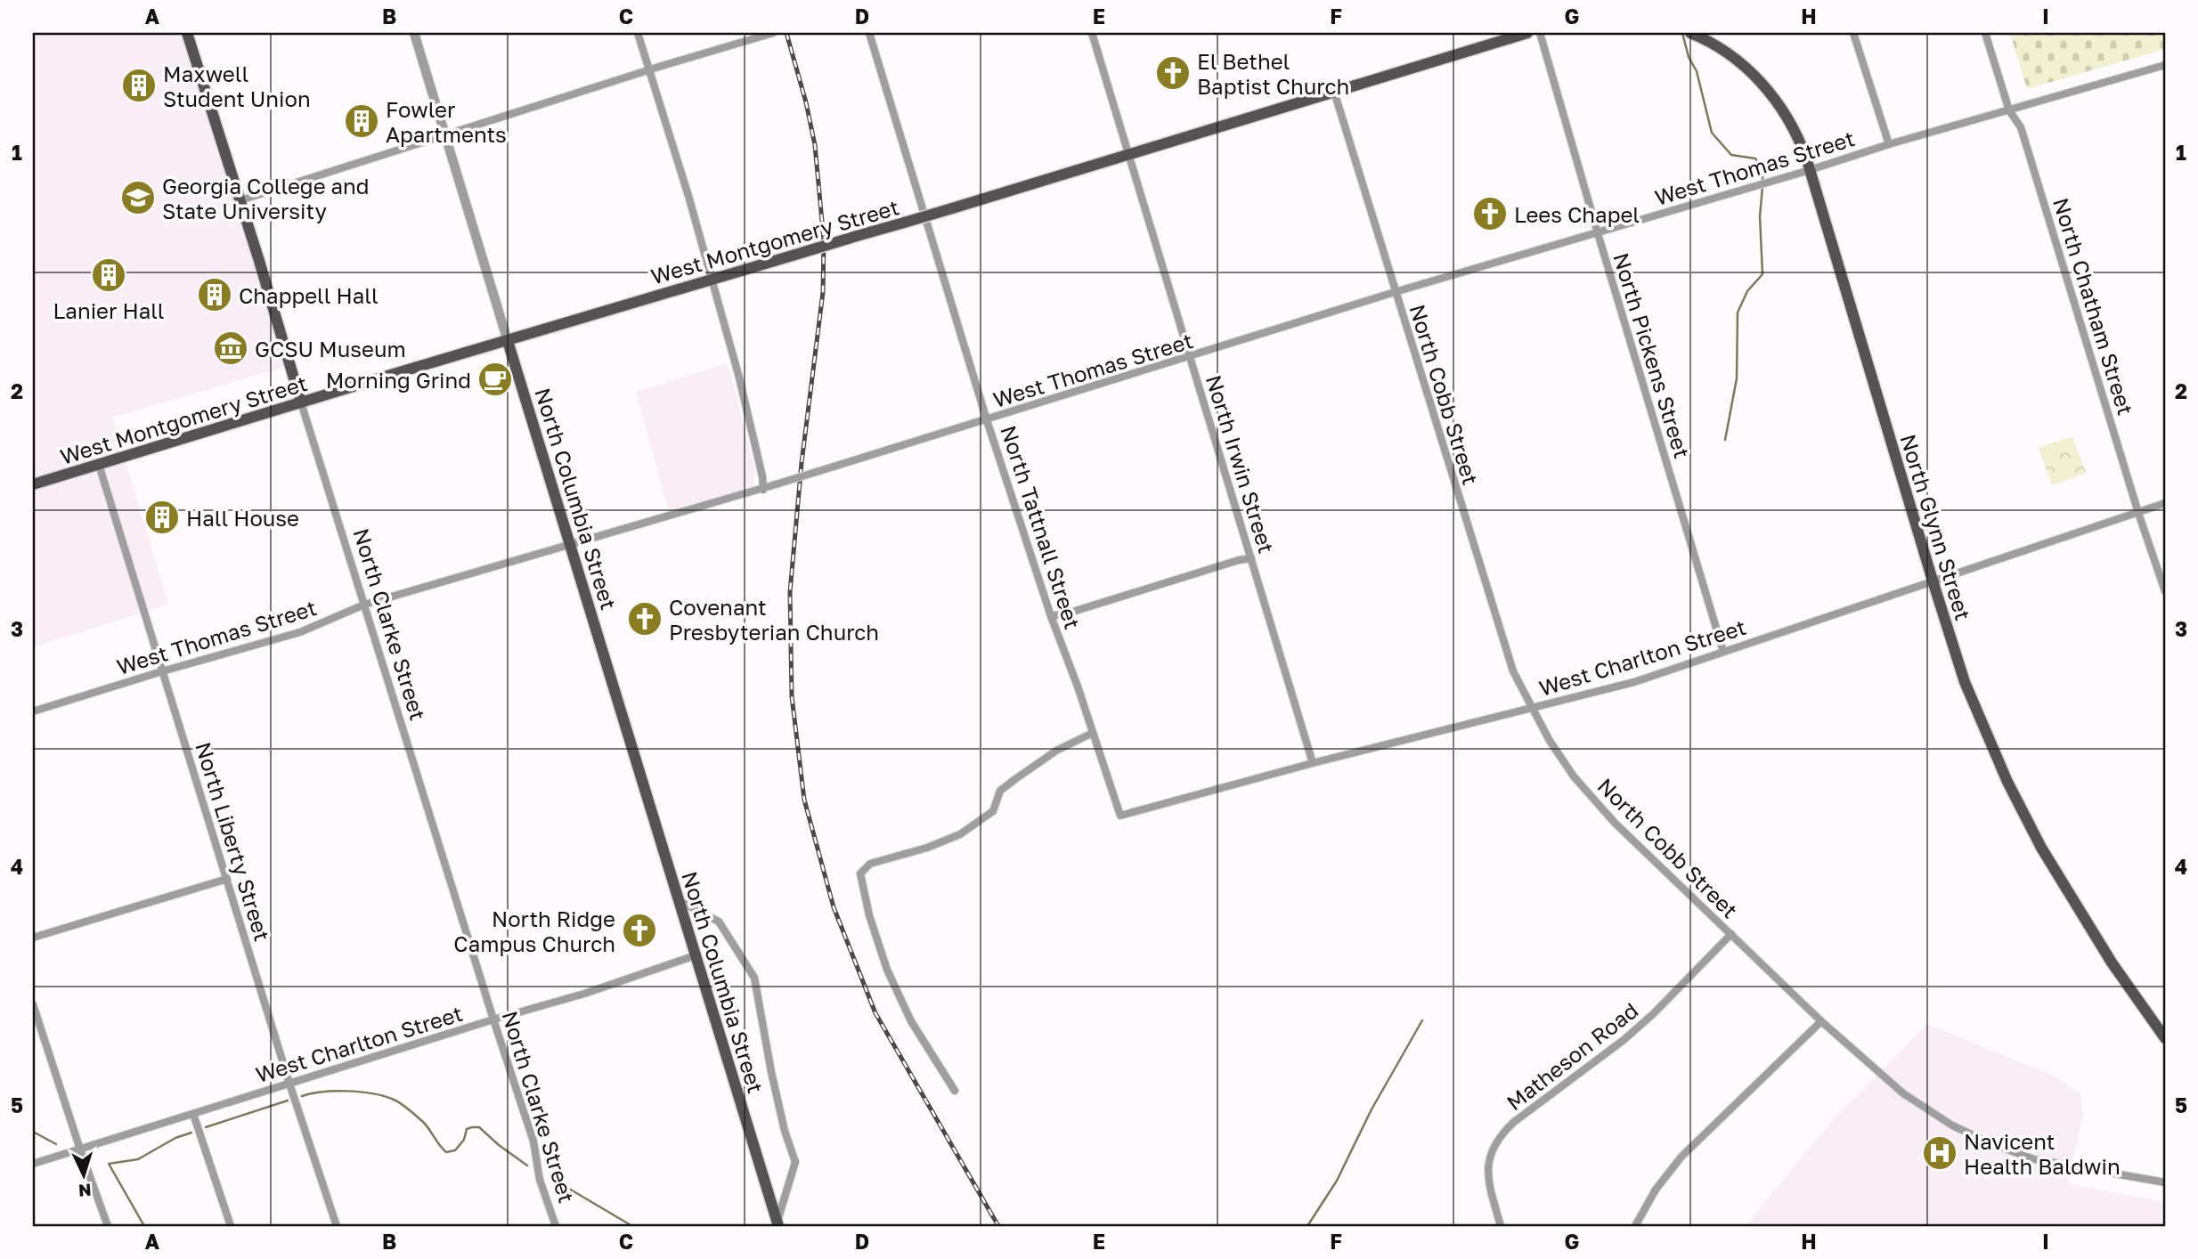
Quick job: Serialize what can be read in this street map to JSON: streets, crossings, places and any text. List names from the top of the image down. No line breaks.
{"streets":{"main road":["West Montgomery Street","North Columbia Street","North Glynn Street","North Clarke Street"],"street":["West Thomas Street","North Chatham Street","North Pickens Street","North Cobb Street","North Irwin Street","North Tattnall Street","West Charlton Street","North Liberty Street","Matheson Road"]},"crossings":[["West Thomas Street","North Chatham Street"],["West Thomas Street","North Pickens Street"],["West Thomas Street","North Cobb Street"],["West Thomas Street","North Irwin Street"],["West Thomas Street","North Columbia Street"],["West Thomas Street","North Tattnall Street"],["West Thomas Street","North Glynn Street"],["West Thomas Street","North Clarke Street"],["West Thomas Street","North Liberty Street"],["West Montgomery Street","North Cobb Street"],["West Montgomery Street","North Irwin Street"],["West Montgomery Street","North Columbia Street"],["West Montgomery Street","North Clarke Street"],["West Montgomery Street","North Liberty Street"],["North Chatham Street","West Charlton Street"],["North Pickens Street","West Charlton Street"],["North Cobb Street","West Charlton Street"],["North Cobb Street","Matheson Road"],["North Irwin Street","West Charlton Street"],["North Columbia Street","West Charlton Street"],["North Tattnall Street","West Charlton Street"],["North Glynn Street","West Charlton Street"],["North Clarke Street","West Charlton Street"],["West Charlton Street","North Liberty Street"]],"places":{"church":["El Bethel Baptist Church","Lees Chapel","Covenant Presbyterian Church","North Ridge Campus Church"],"building":["Maxwell Student Union","Fowler Apartments","Lanier Hall","Chappell Hall","Hall House"],"school or university":["Georgia College and State University"],"museum":["GCSU Museum"],"cafe":["Morning Grind"],"hospital":["Navicent Health Baldwin"]},"north":"bottom","grid":{"columns":["A","B","C","D","E","F","G","H","I"],"rows":["1","2","3","4","5"]}}
